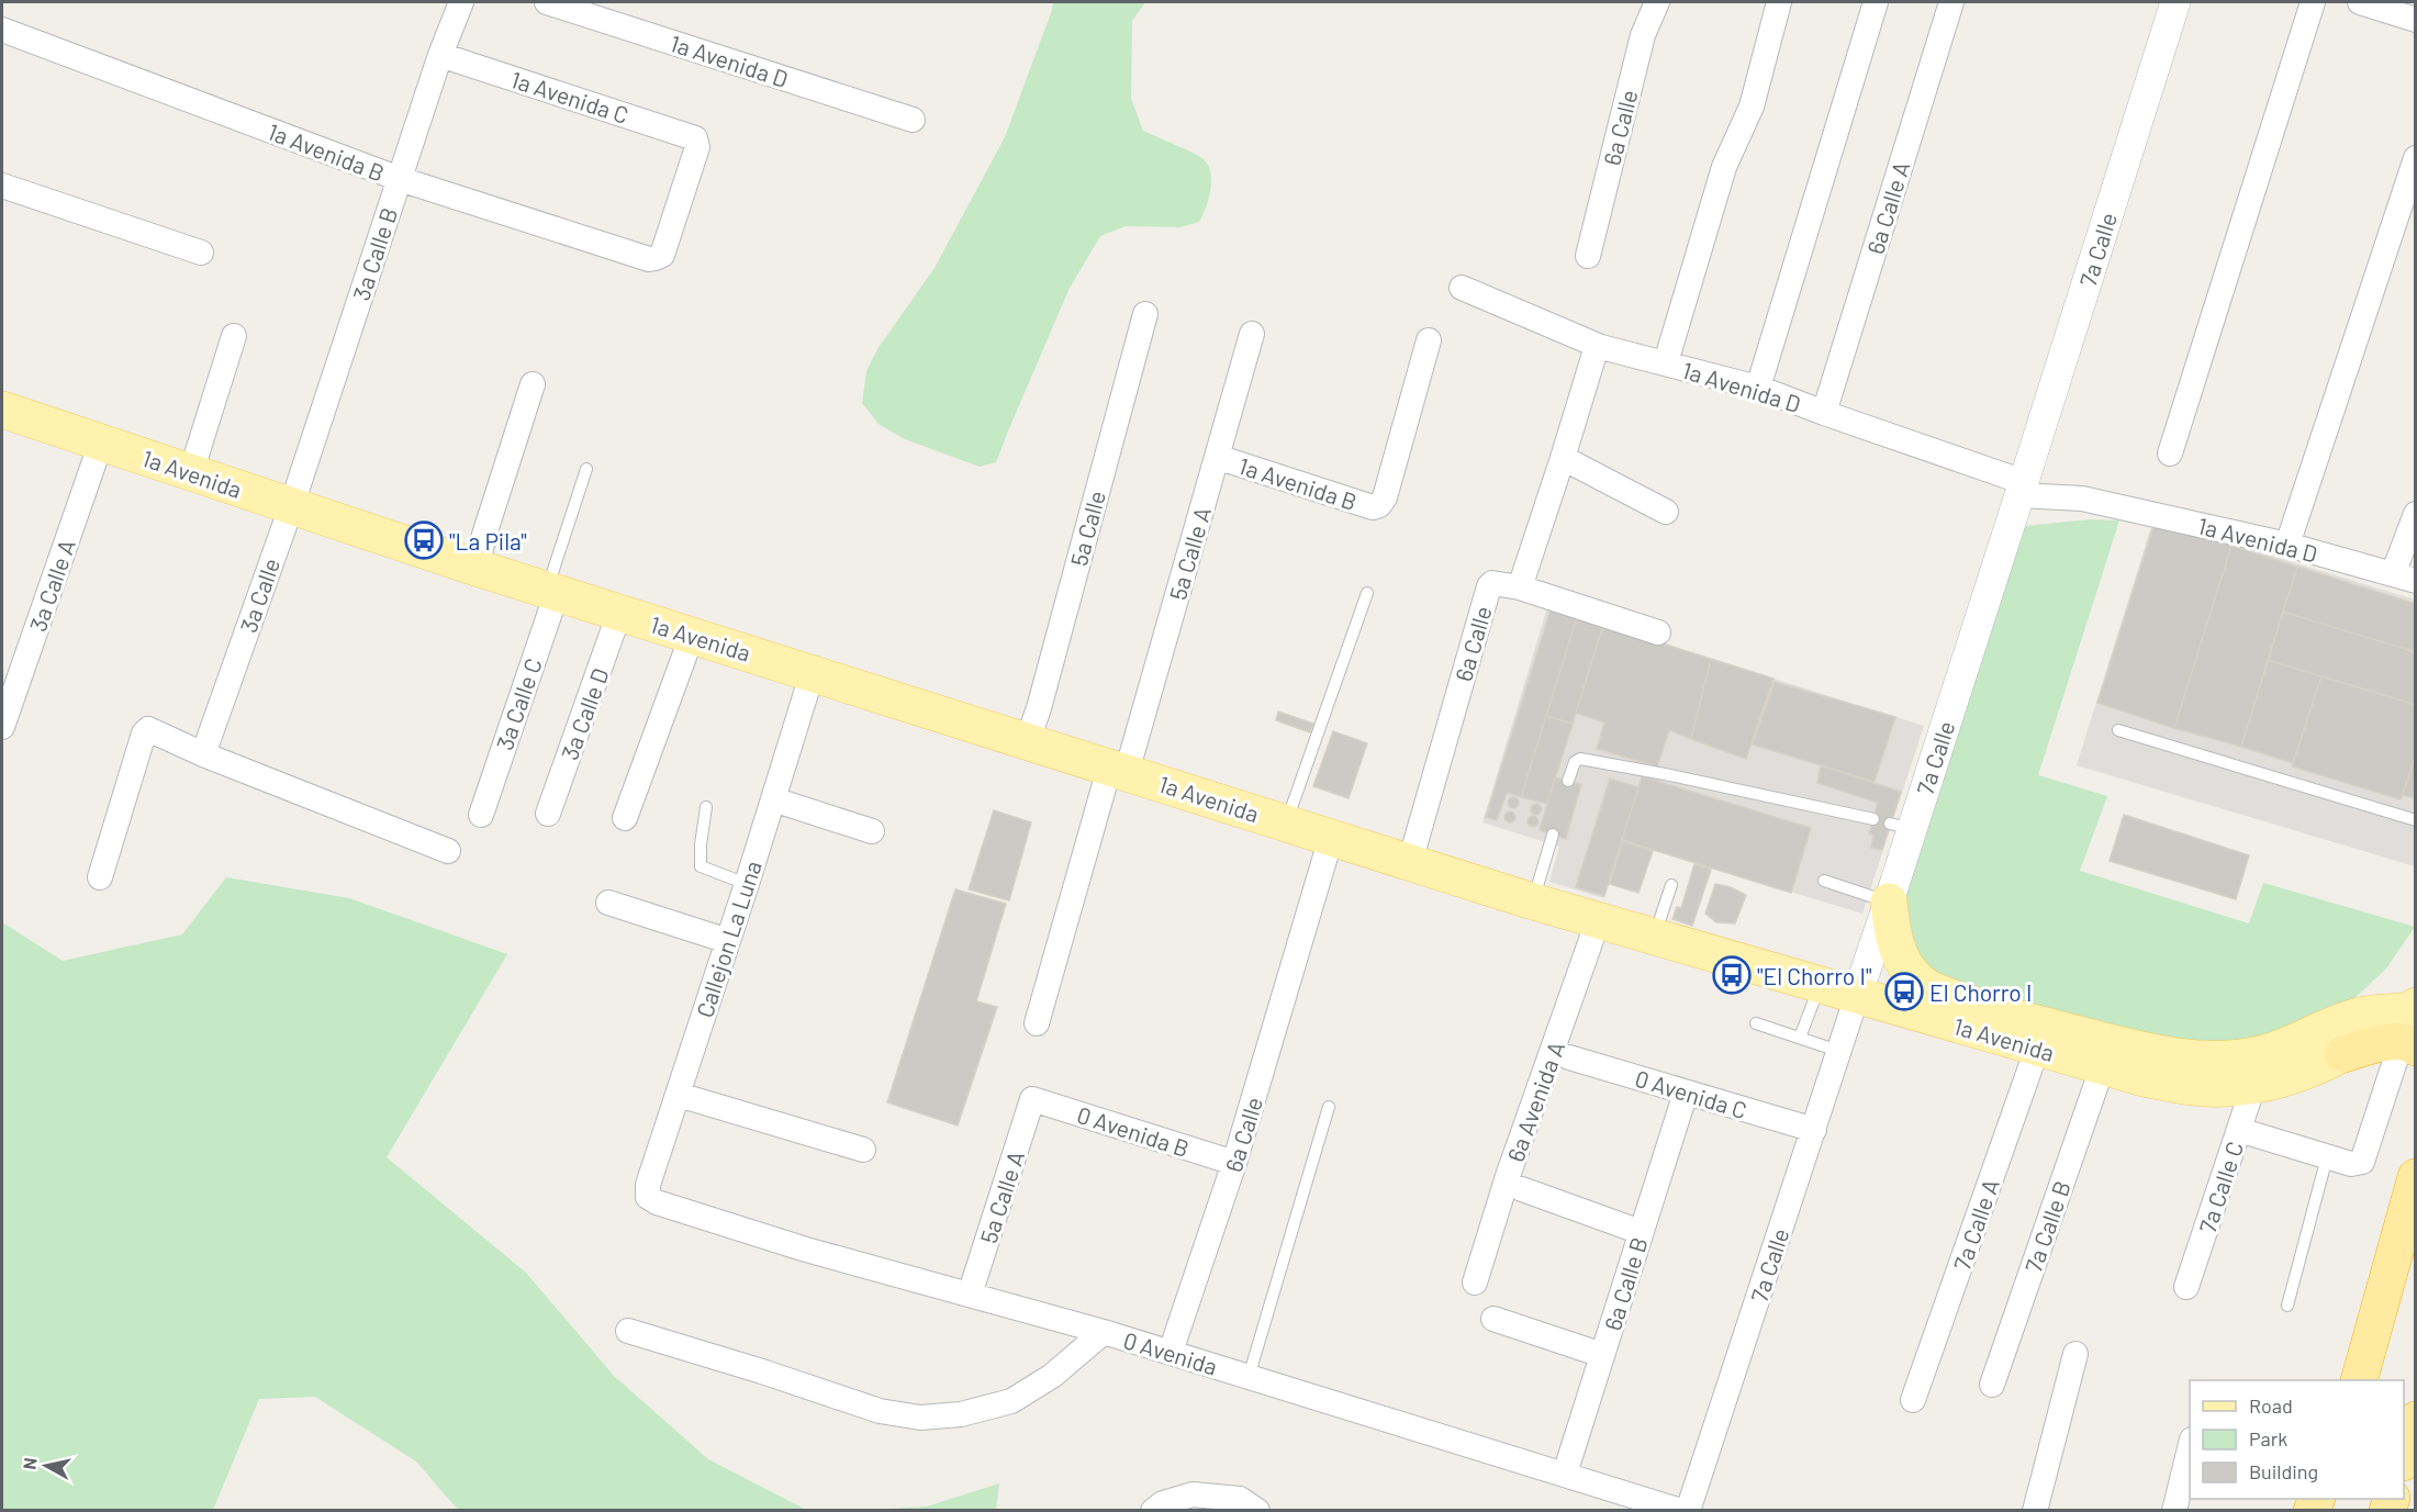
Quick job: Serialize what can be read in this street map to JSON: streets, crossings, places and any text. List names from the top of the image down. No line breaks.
{"streets":{"main road":["1a Avenida"],"street":["1a Avenida D","1a Avenida C","6a Calle","1a Avenida B","6a Calle A","7a Calle","3a Calle B","5a Calle","5a Calle A","3a Calle A","3a Calle","3a Calle C","3a Calle D","Callejon La Luna","0 Avenida C","6a Avenida A","0 Avenida B","7a Calle C","7a Calle A","7a Calle B","6a Calle B","0 Avenida"]},"crossings":[["1a Avenida D","6a Calle"],["1a Avenida D","6a Calle A"],["1a Avenida D","7a Calle"],["1a Avenida C","1a Avenida B"],["1a Avenida C","3a Calle B"],["6a Calle","1a Avenida"],["6a Calle","0 Avenida B"],["6a Calle","0 Avenida"],["1a Avenida B","3a Calle B"],["1a Avenida B","5a Calle A"],["7a Calle","1a Avenida"],["7a Calle","0 Avenida C"],["3a Calle B","1a Avenida"],["3a Calle B","3a Calle"],["1a Avenida","5a Calle"],["1a Avenida","5a Calle A"],["1a Avenida","3a Calle A"],["1a Avenida","3a Calle"],["1a Avenida","3a Calle C"],["1a Avenida","3a Calle D"],["1a Avenida","Callejon La Luna"],["1a Avenida","6a Avenida A"],["1a Avenida","7a Calle C"],["1a Avenida","7a Calle A"],["1a Avenida","7a Calle B"],["5a Calle A","0 Avenida B"],["5a Calle A","0 Avenida"],["Callejon La Luna","0 Avenida"],["0 Avenida C","6a Calle B"],["6a Calle B","0 Avenida"]],"places":{"bus stop":["\"La Pila\"","\"El Chorro I\"","El Chorro I"]},"legend":["Road","Park","Building"],"north":"left"}
